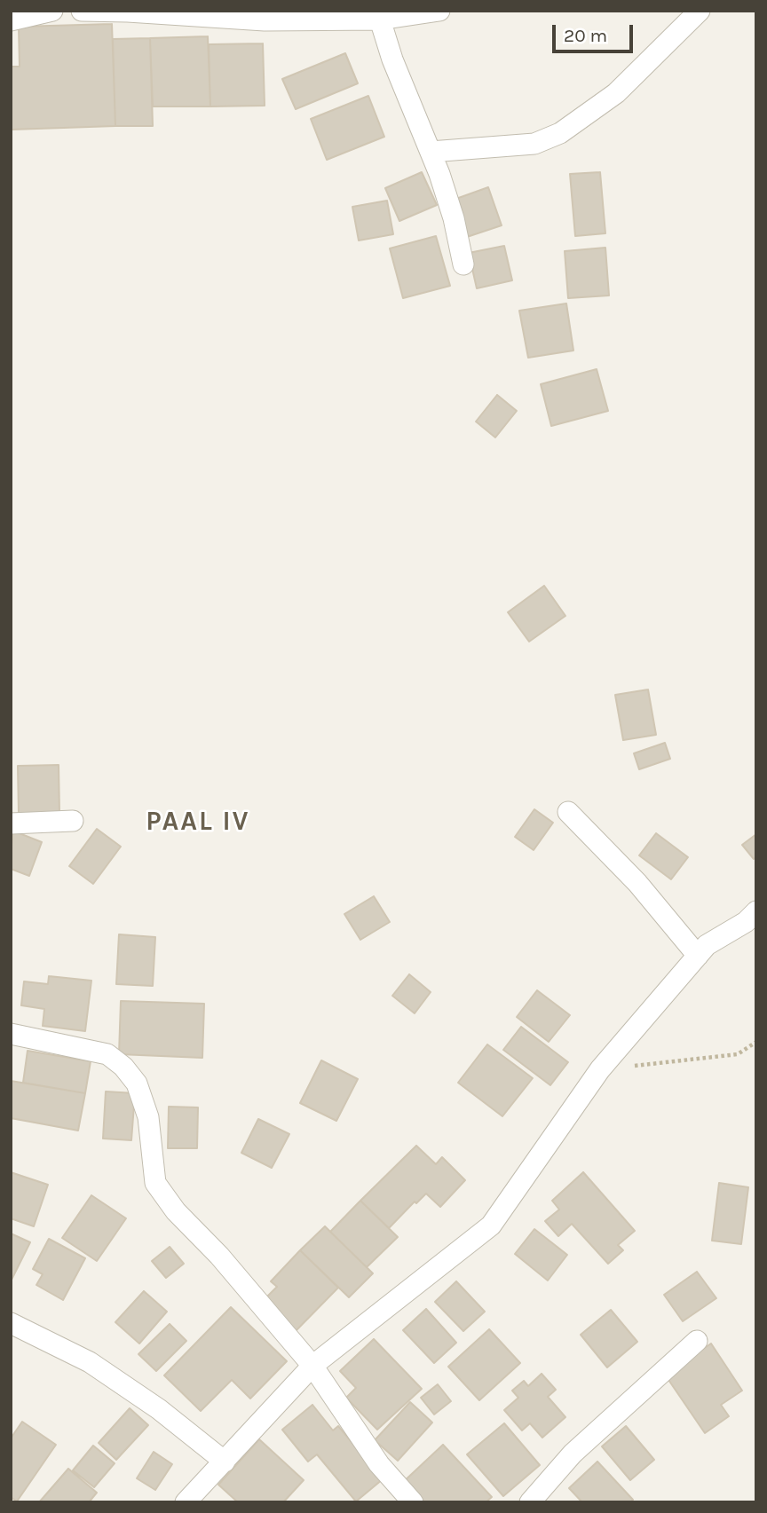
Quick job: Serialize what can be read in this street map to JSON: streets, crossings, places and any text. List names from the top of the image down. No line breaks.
{"districts":["PAAL IV"],"scale_bar":"20 m"}
